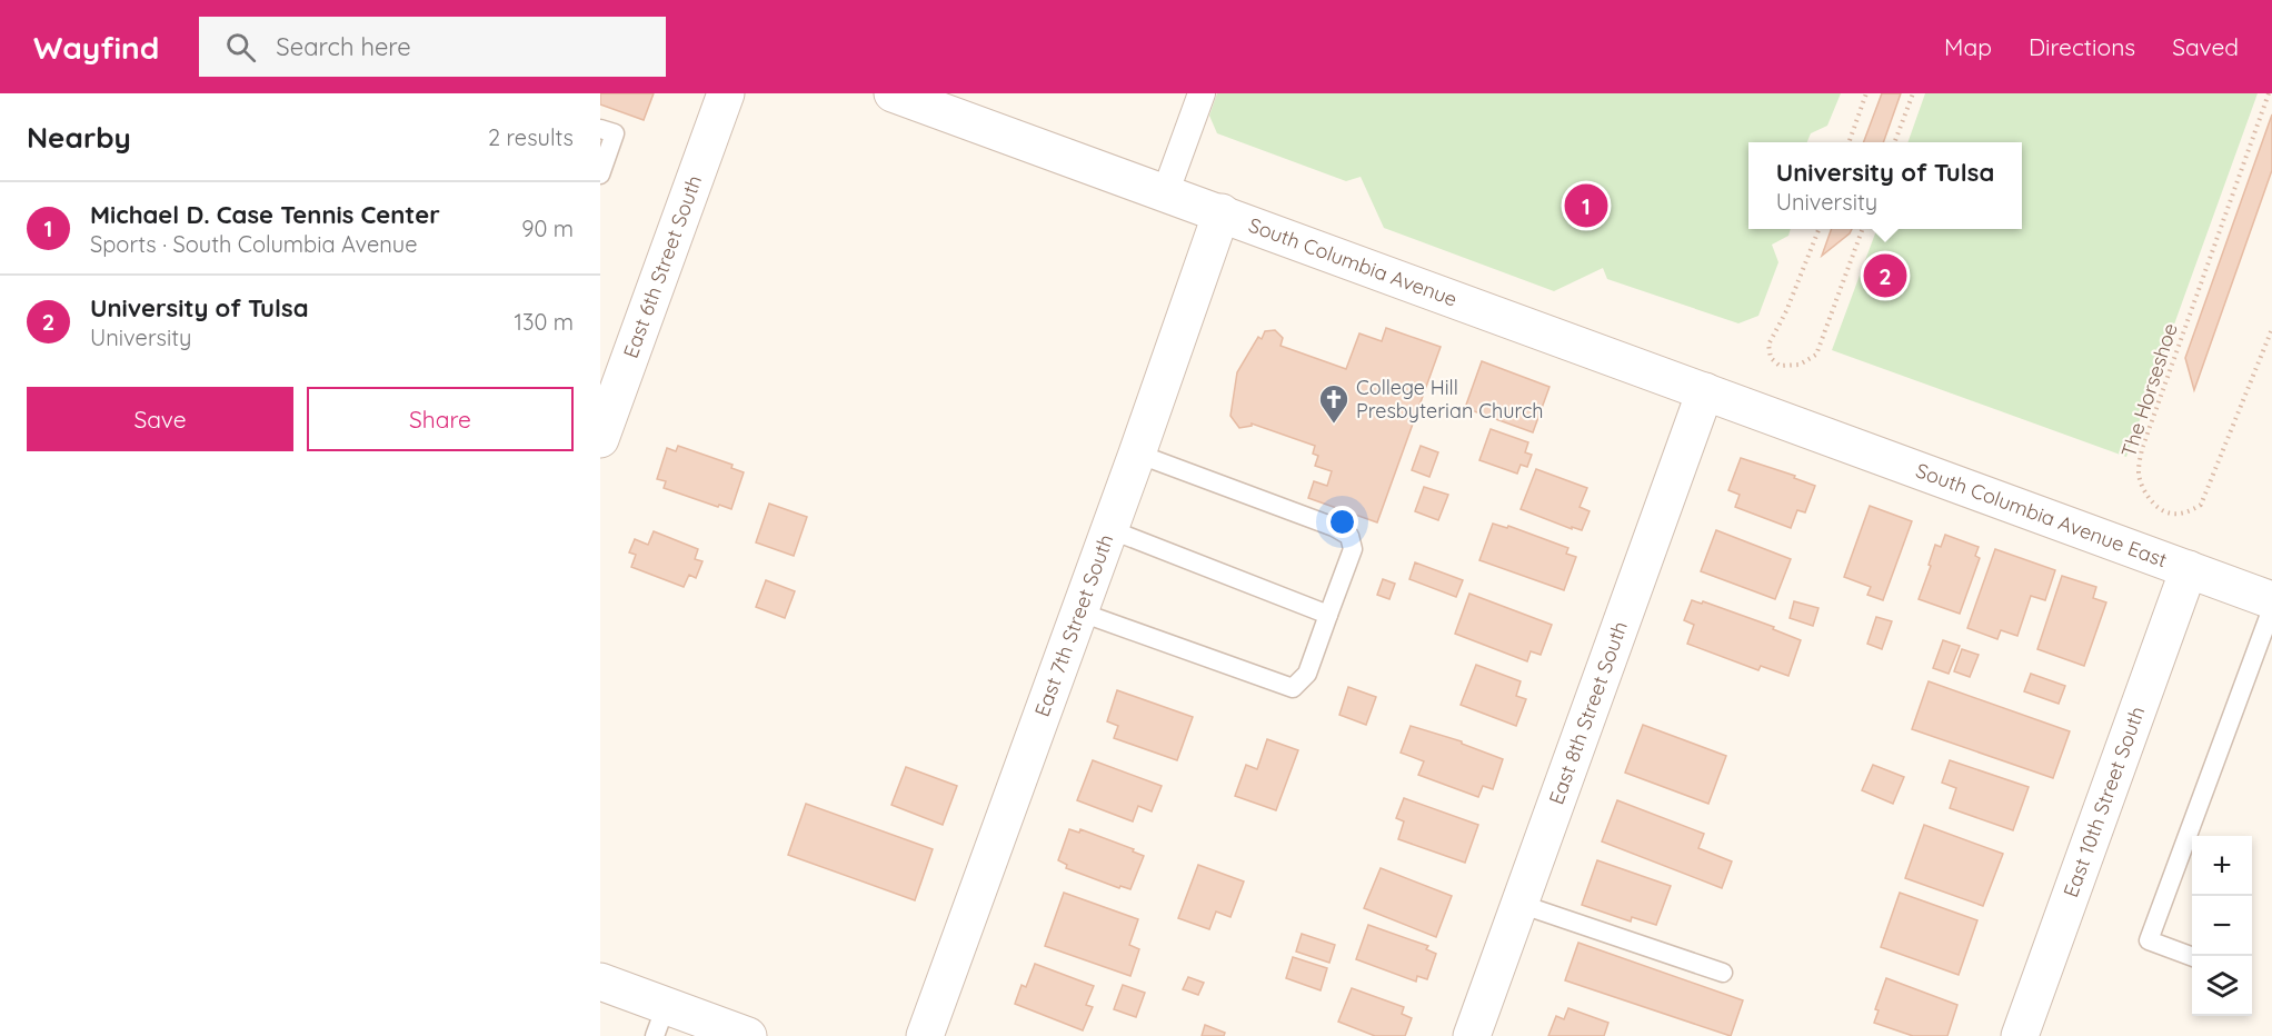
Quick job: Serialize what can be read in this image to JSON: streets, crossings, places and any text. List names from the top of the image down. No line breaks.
{"streets":{"street":["South Columbia Avenue","East 6th Street South","South Columbia Avenue East","East 7th Street South","East 8th Street South","East 10th Street South"],"path":["The Horseshoe"]},"crossings":[["South Columbia Avenue","South Columbia Avenue East"],["South Columbia Avenue","East 7th Street South"],["South Columbia Avenue","East 8th Street South"],["South Columbia Avenue East","East 10th Street South"]],"places":{"church":["College Hill Presbyterian Church"]},"page":{"header":"Wayfind","search":"Search here","nav":["Map","Directions","Saved"],"heading":["Nearby","2 results"],"popup":["University of Tulsa","University"],"list":[{"mark":"1","name":"Michael D. Case Tennis Center","note":"Sports · South Columbia Avenue","value":"90 m"},{"mark":"2","name":"University of Tulsa","note":"University","value":"130 m"}],"pins":["1","2"],"buttons":["Save","Share"],"map_buttons":["+","−"]}}
